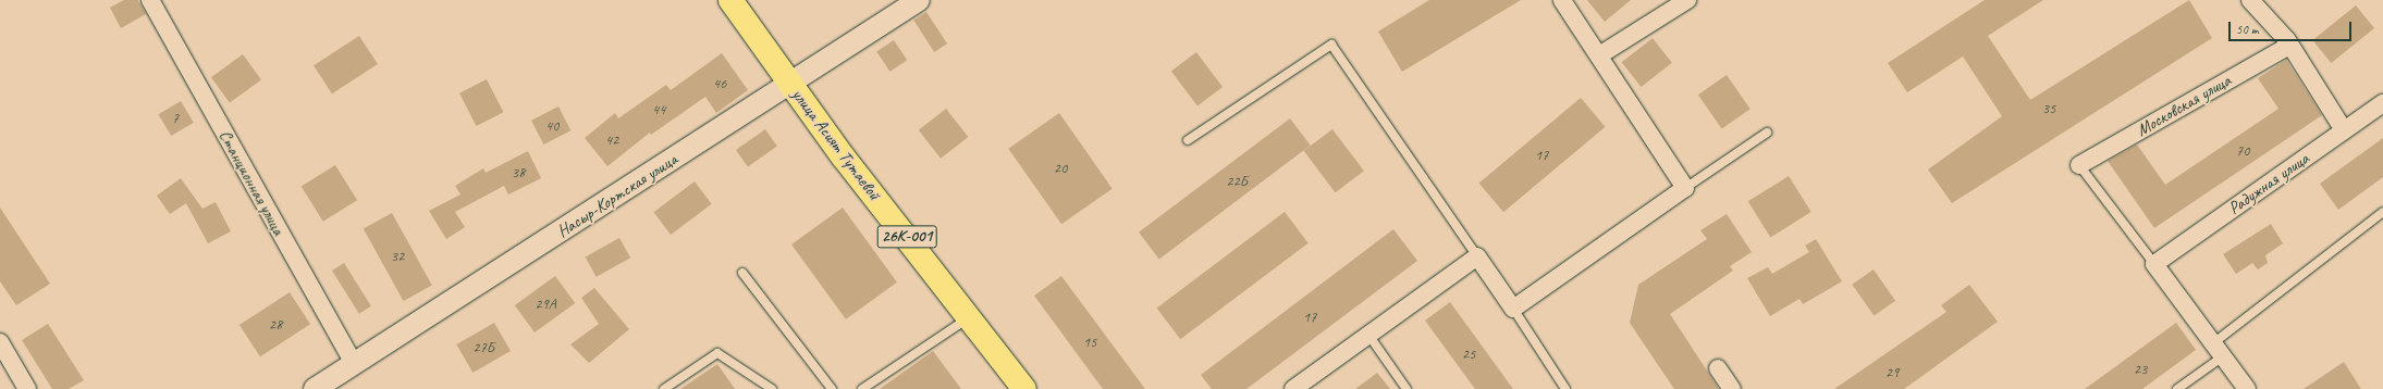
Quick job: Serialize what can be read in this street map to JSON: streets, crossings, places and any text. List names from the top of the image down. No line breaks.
{"streets":{"main road":["улица Асият Тутаевой","26К-001"],"street":["Московская улица","Станционная улица","Радужная улица","Насыр-Кортская улица"]},"crossings":[["улица Асият Тутаевой","Насыр-Кортская улица"],["Станционная улица","Насыр-Кортская улица"]],"house_numbers":["46","35","44","7","40","42","70","17","20","38","22Б","32","29А","17","28","15","27Б","25","23","29"],"scale_bar":"50 m"}
